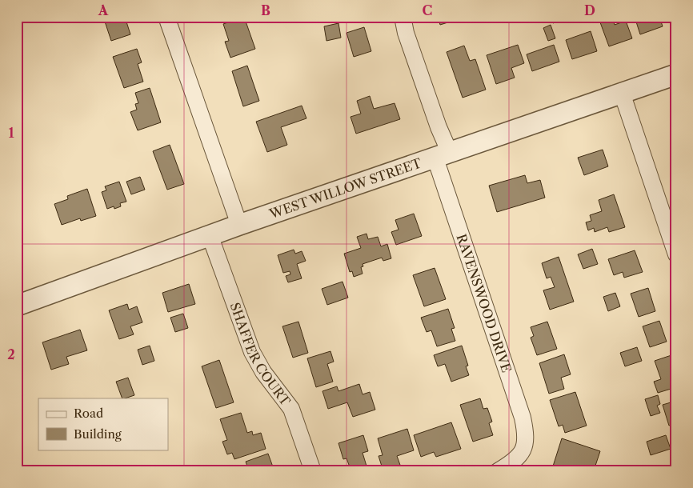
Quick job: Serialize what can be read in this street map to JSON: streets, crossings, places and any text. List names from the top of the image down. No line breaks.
{"streets":{"street":["WEST WILLOW STREET","RAVENSWOOD DRIVE","SHAFFER COURT"]},"crossings":[["WEST WILLOW STREET","RAVENSWOOD DRIVE"],["WEST WILLOW STREET","SHAFFER COURT"]],"legend":["Road","Building"],"grid":{"columns":["A","B","C","D"],"rows":["1","2"]}}
